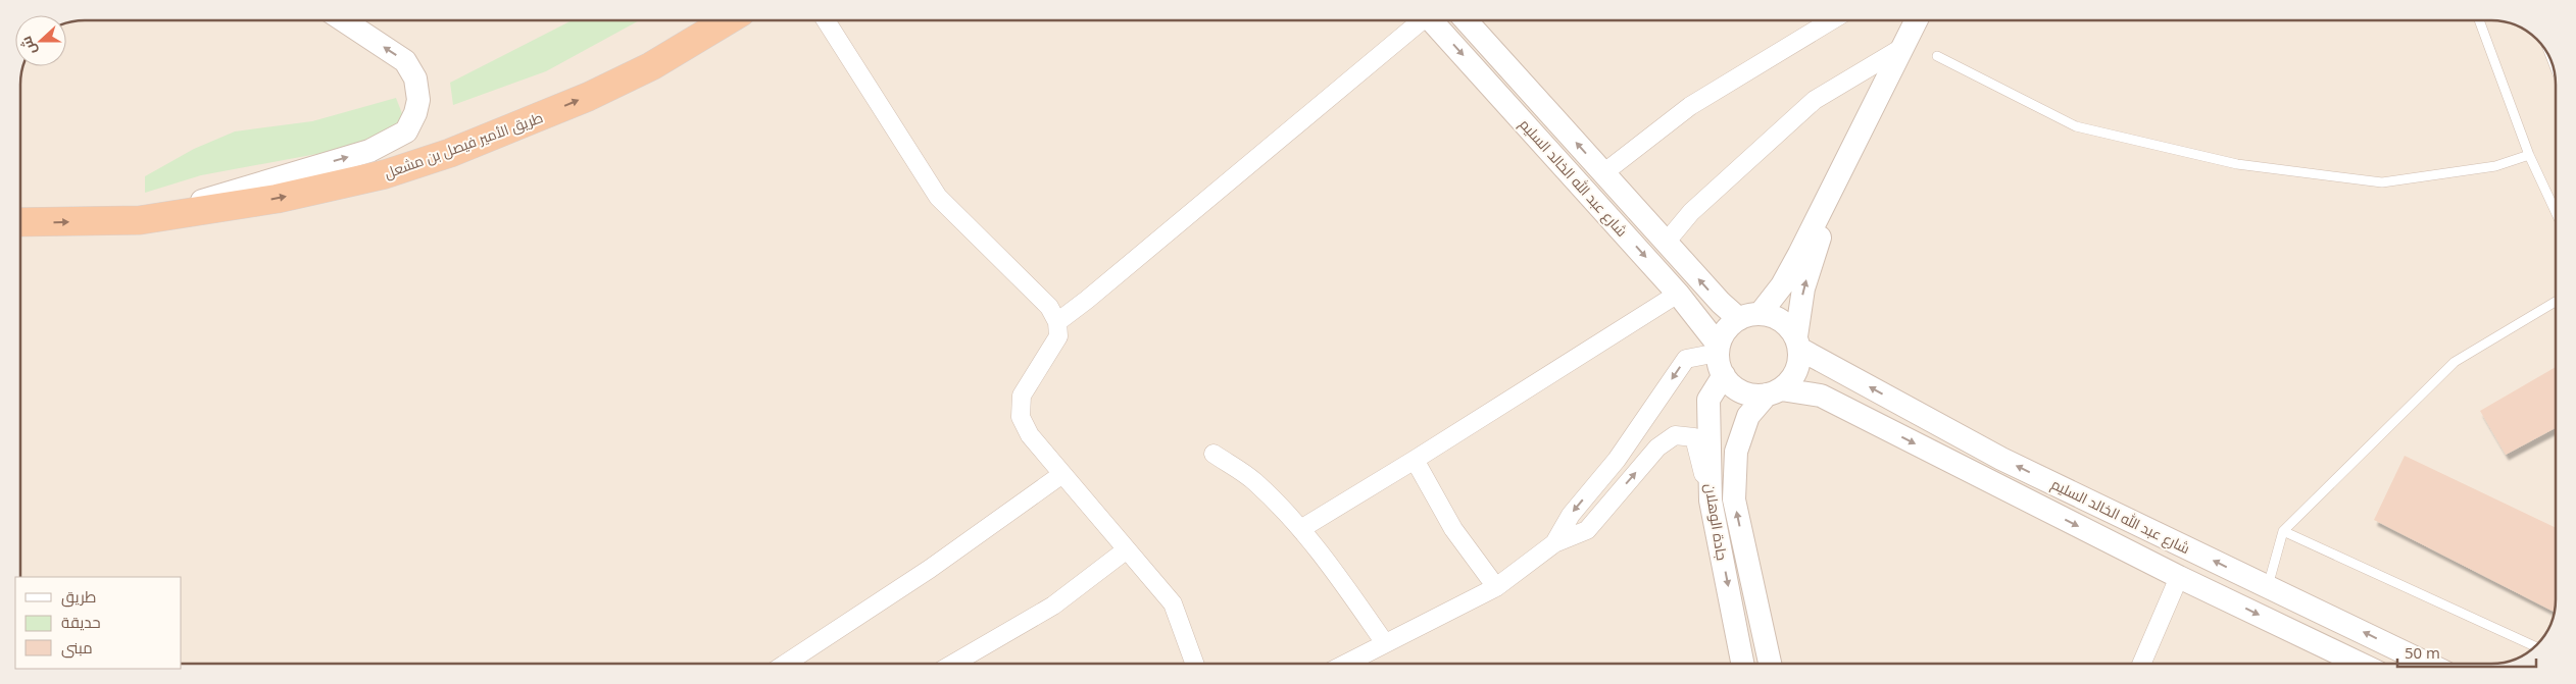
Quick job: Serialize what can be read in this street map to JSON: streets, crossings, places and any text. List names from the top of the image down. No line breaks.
{"streets":{"highway":["طريق الأمير فيصل بن مشعل"],"street":["شارع عبد الله الخالد السليم","جادة الوهلان"]},"crossings":[["شارع عبد الله الخالد السليم","جادة الوهلان"]],"one_way":["طريق الأمير فيصل بن مشعل"],"legend":["طريق","حديقة","مبنى"],"scale_bar":"50 m","north":"left"}
